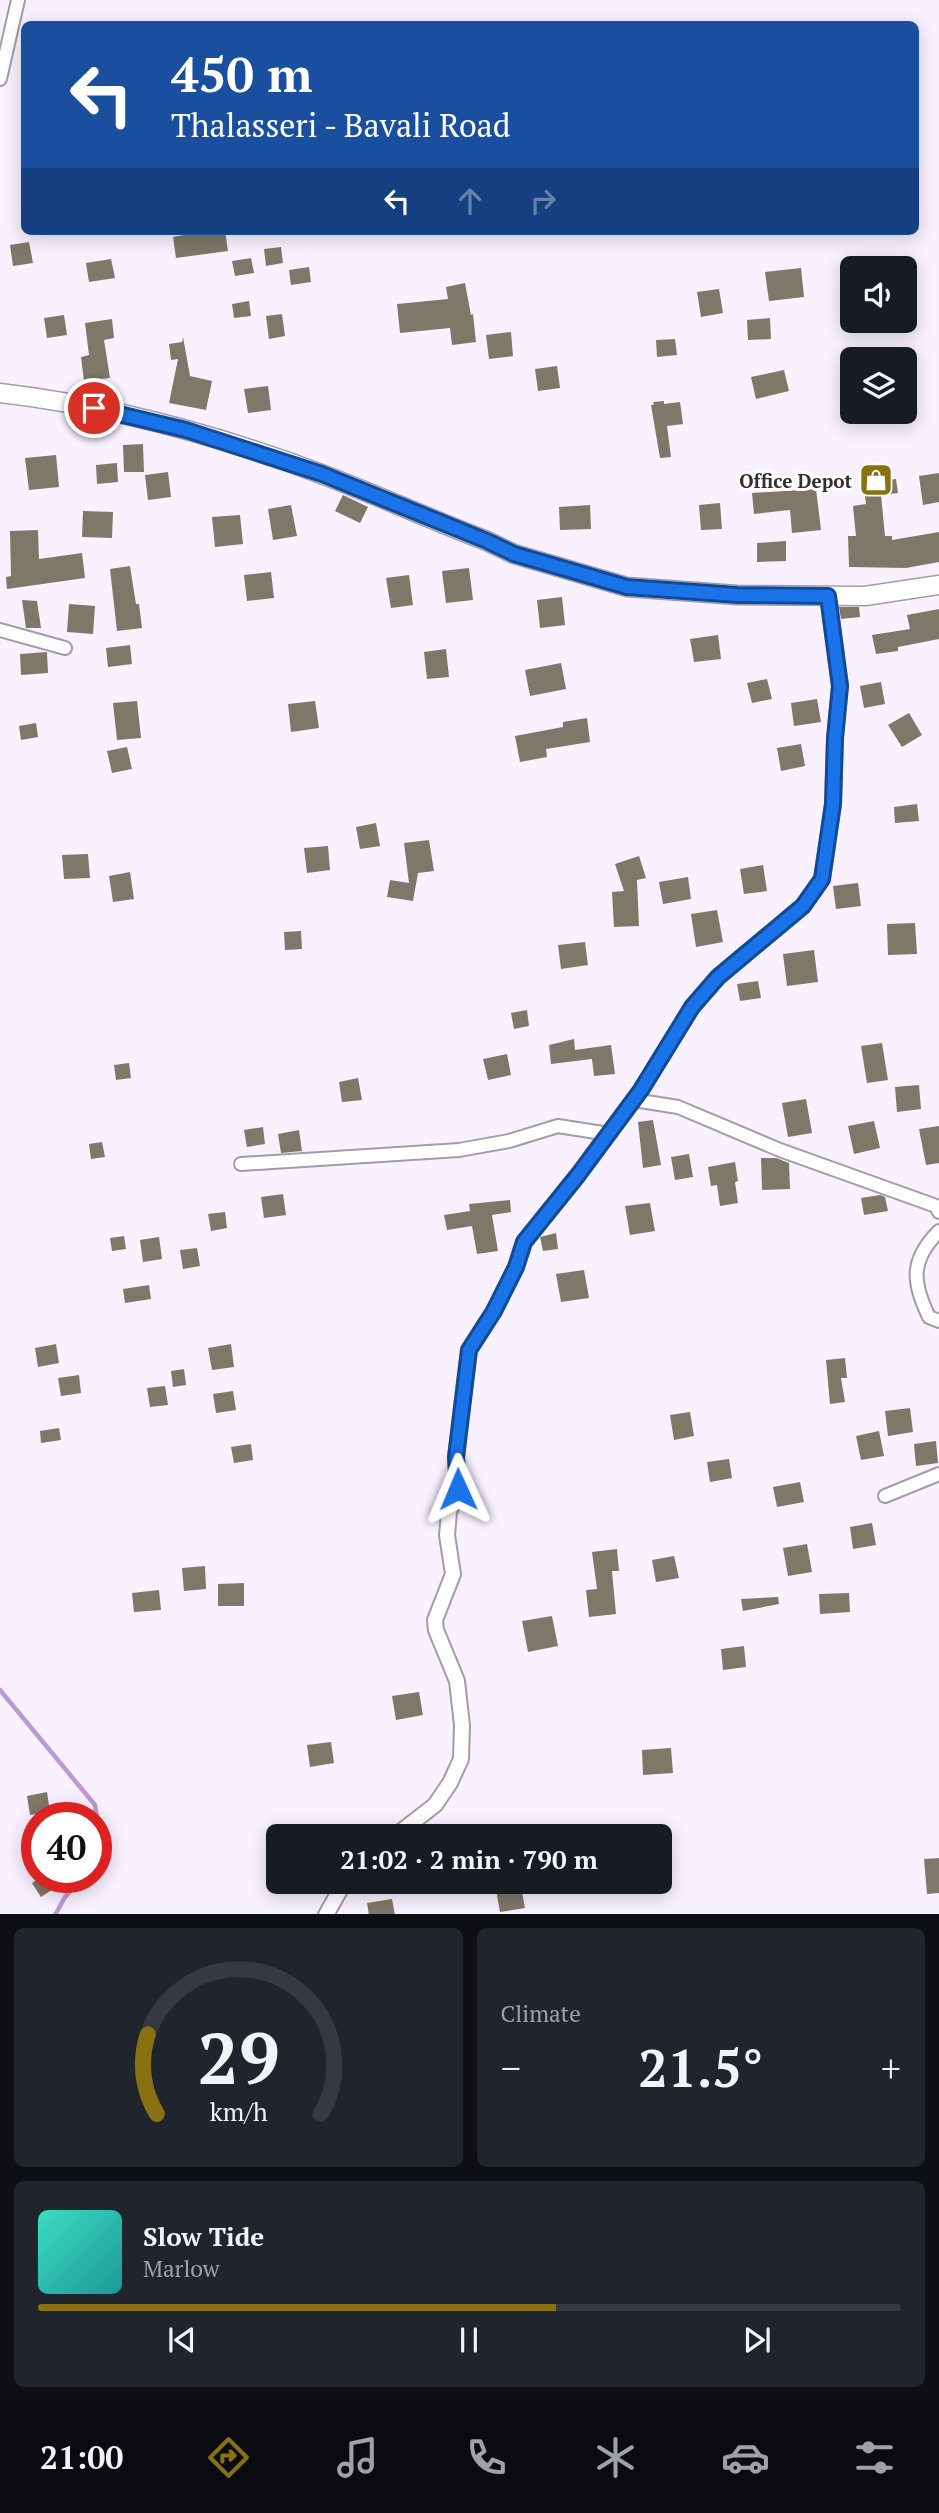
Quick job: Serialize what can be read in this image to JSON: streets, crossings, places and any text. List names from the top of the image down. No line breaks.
{"places":{"shop":["Office Depot"]},"page":{"turn":["450 m","Thalasseri - Bavali Road"],"limit":"40","trip":"21:02 · 2 min · 790 m","tile":"Climate","heat":["−","21.5°","+"],"song":["Slow Tide","Marlow"],"tabs":"21:00","gauge":["29","km/h"]}}
